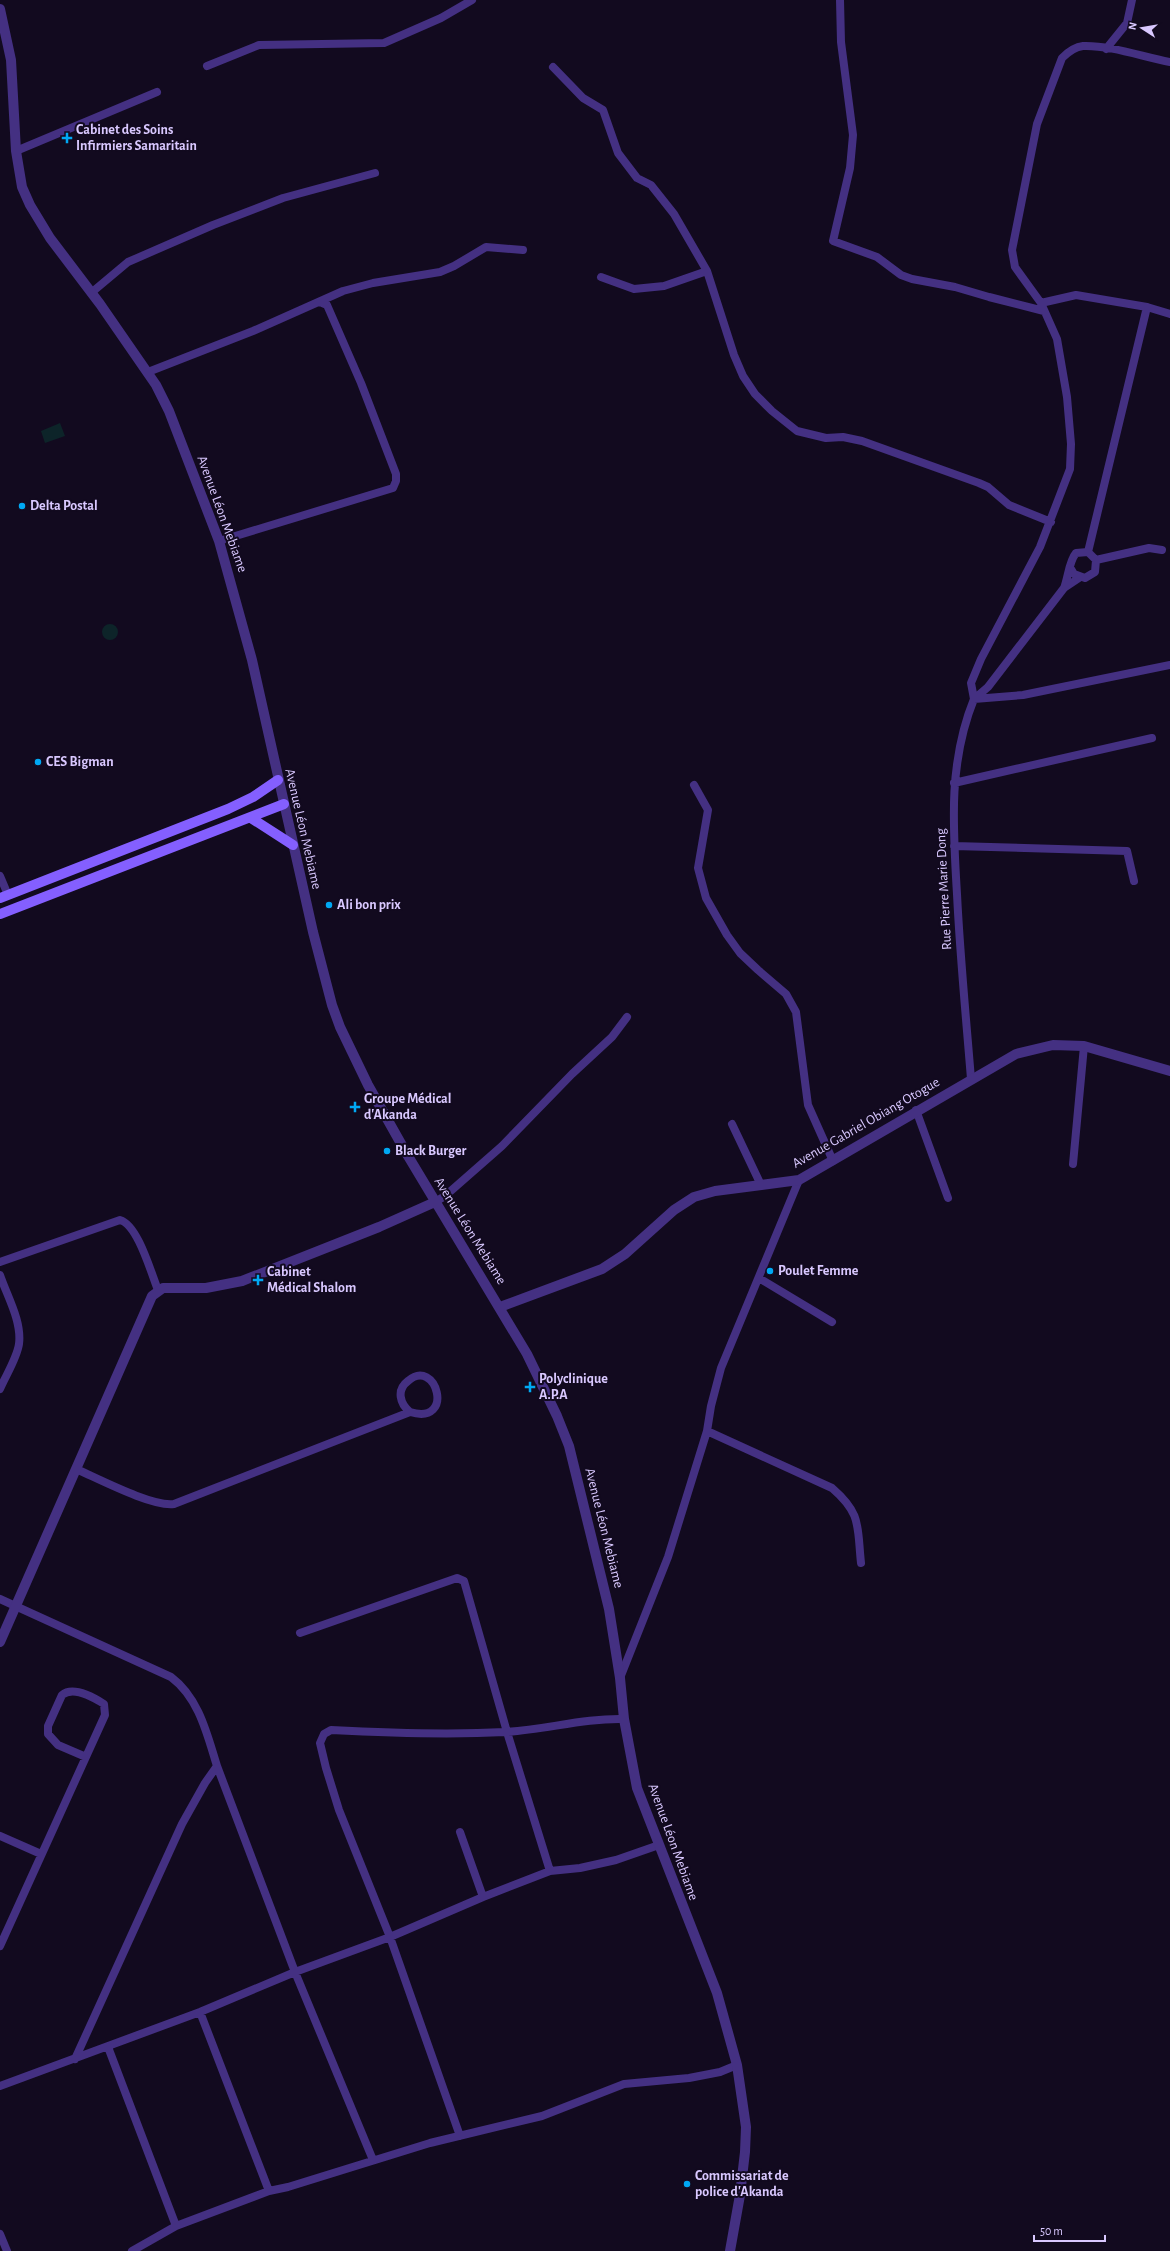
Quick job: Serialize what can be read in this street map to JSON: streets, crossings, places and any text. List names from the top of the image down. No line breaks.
{"streets":{"street":["Avenue Léon Mebiame","Rue Pierre Marie Dong","Avenue Gabriel Obiang Otogue"]},"crossings":[["Avenue Léon Mebiame","Avenue Gabriel Obiang Otogue"],["Rue Pierre Marie Dong","Avenue Gabriel Obiang Otogue"]],"places":{"health":["Cabinet des Soins Infirmiers Samaritain","Groupe Médical d'Akanda","Cabinet Médical Shalom","Polyclinique A.P.A"],"other":["Delta Postal","CES Bigman","Ali bon prix","Black Burger","Poulet Femme","Commissariat de police d'Akanda"]},"scale_bar":"50 m","north":"left"}
